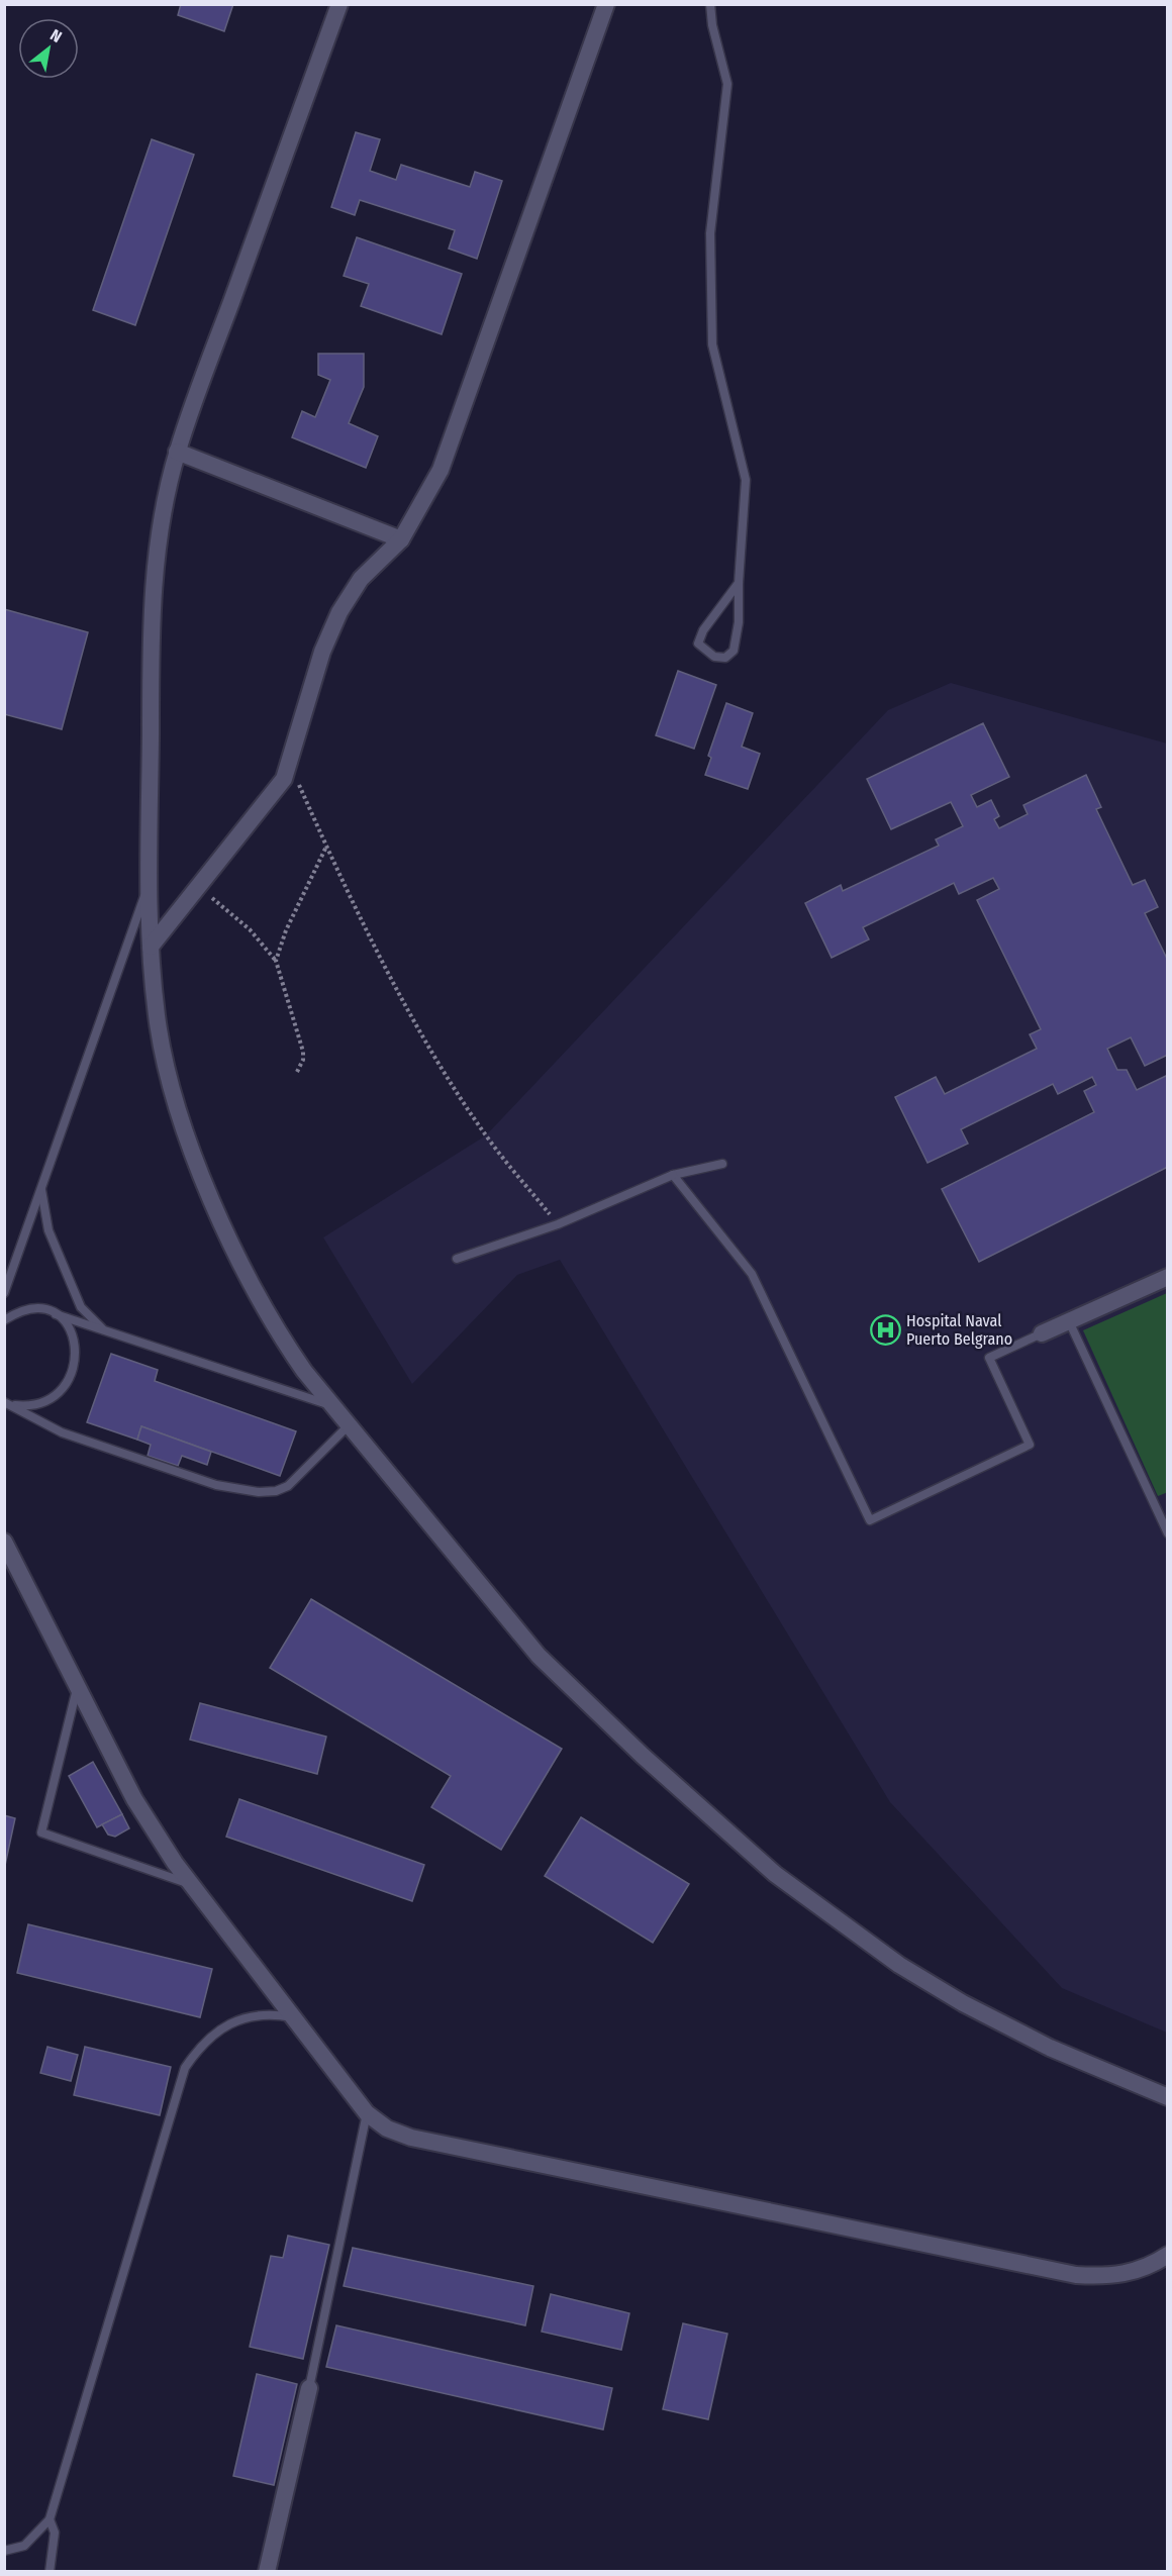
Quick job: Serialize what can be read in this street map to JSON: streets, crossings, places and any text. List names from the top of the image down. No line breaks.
{"places":{"hospital":["Hospital Naval Puerto Belgrano"]},"north":"top right"}
